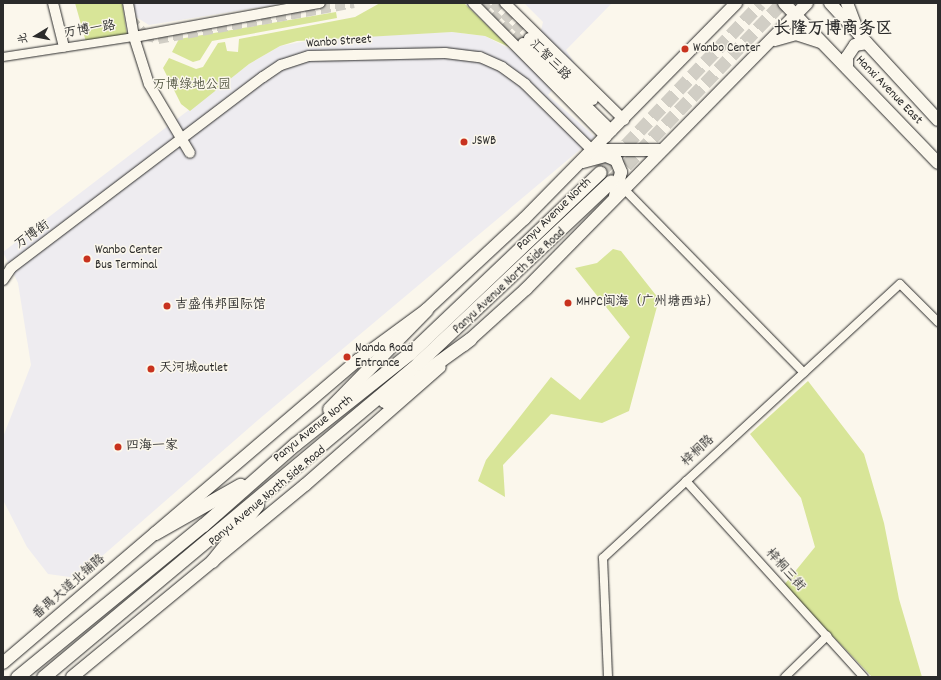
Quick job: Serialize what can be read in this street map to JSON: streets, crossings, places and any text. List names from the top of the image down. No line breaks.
{"streets":{"highway":["Panyu Avenue North"],"main road":["Hanxi Avenue East","Panyu Avenue North Side Road","番禺大道北铺路"],"street":["万博一路","Wanbo Street","汇智三路","梓桐路","梓桐三街"]},"crossings":[["Hanxi Avenue East","Panyu Avenue North Side Road"],["梓桐路","梓桐三街"]],"districts":["长隆万博商务区"],"parks":["万博绿地公园"],"places":["Wanbo Center","JSWB","Wanbo Center Bus Terminal","MHPC闽海（广州塘西站）","吉盛伟邦国际馆","Nanda Road Entrance","天河城outlet","四海一家"],"north":"left"}
